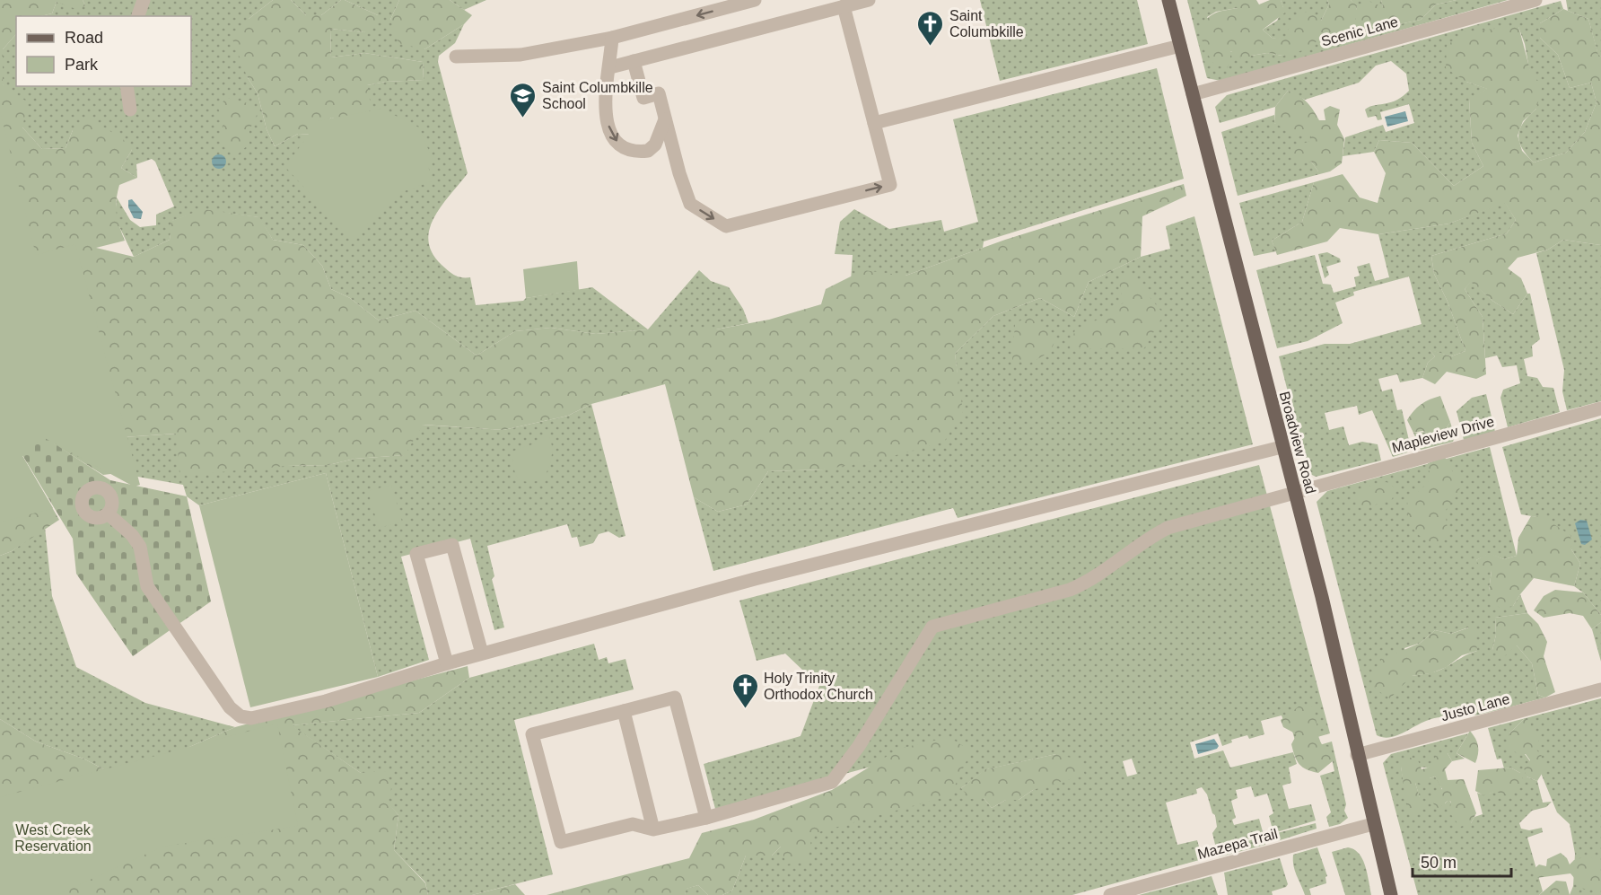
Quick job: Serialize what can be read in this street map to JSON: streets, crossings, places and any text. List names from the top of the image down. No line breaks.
{"streets":{"main road":["Broadview Road"],"street":["Scenic Lane","Mapleview Drive","Justo Lane","Mazepa Trail"]},"crossings":[["Scenic Lane","Broadview Road"],["Mapleview Drive","Broadview Road"],["Broadview Road","Justo Lane"],["Broadview Road","Mazepa Trail"]],"parks":["West Creek Reservation"],"places":{"church":["Saint Columbkille","Holy Trinity Orthodox Church"],"school or university":["Saint Columbkille School"]},"legend":["Road","Park"],"scale_bar":"50 m"}
